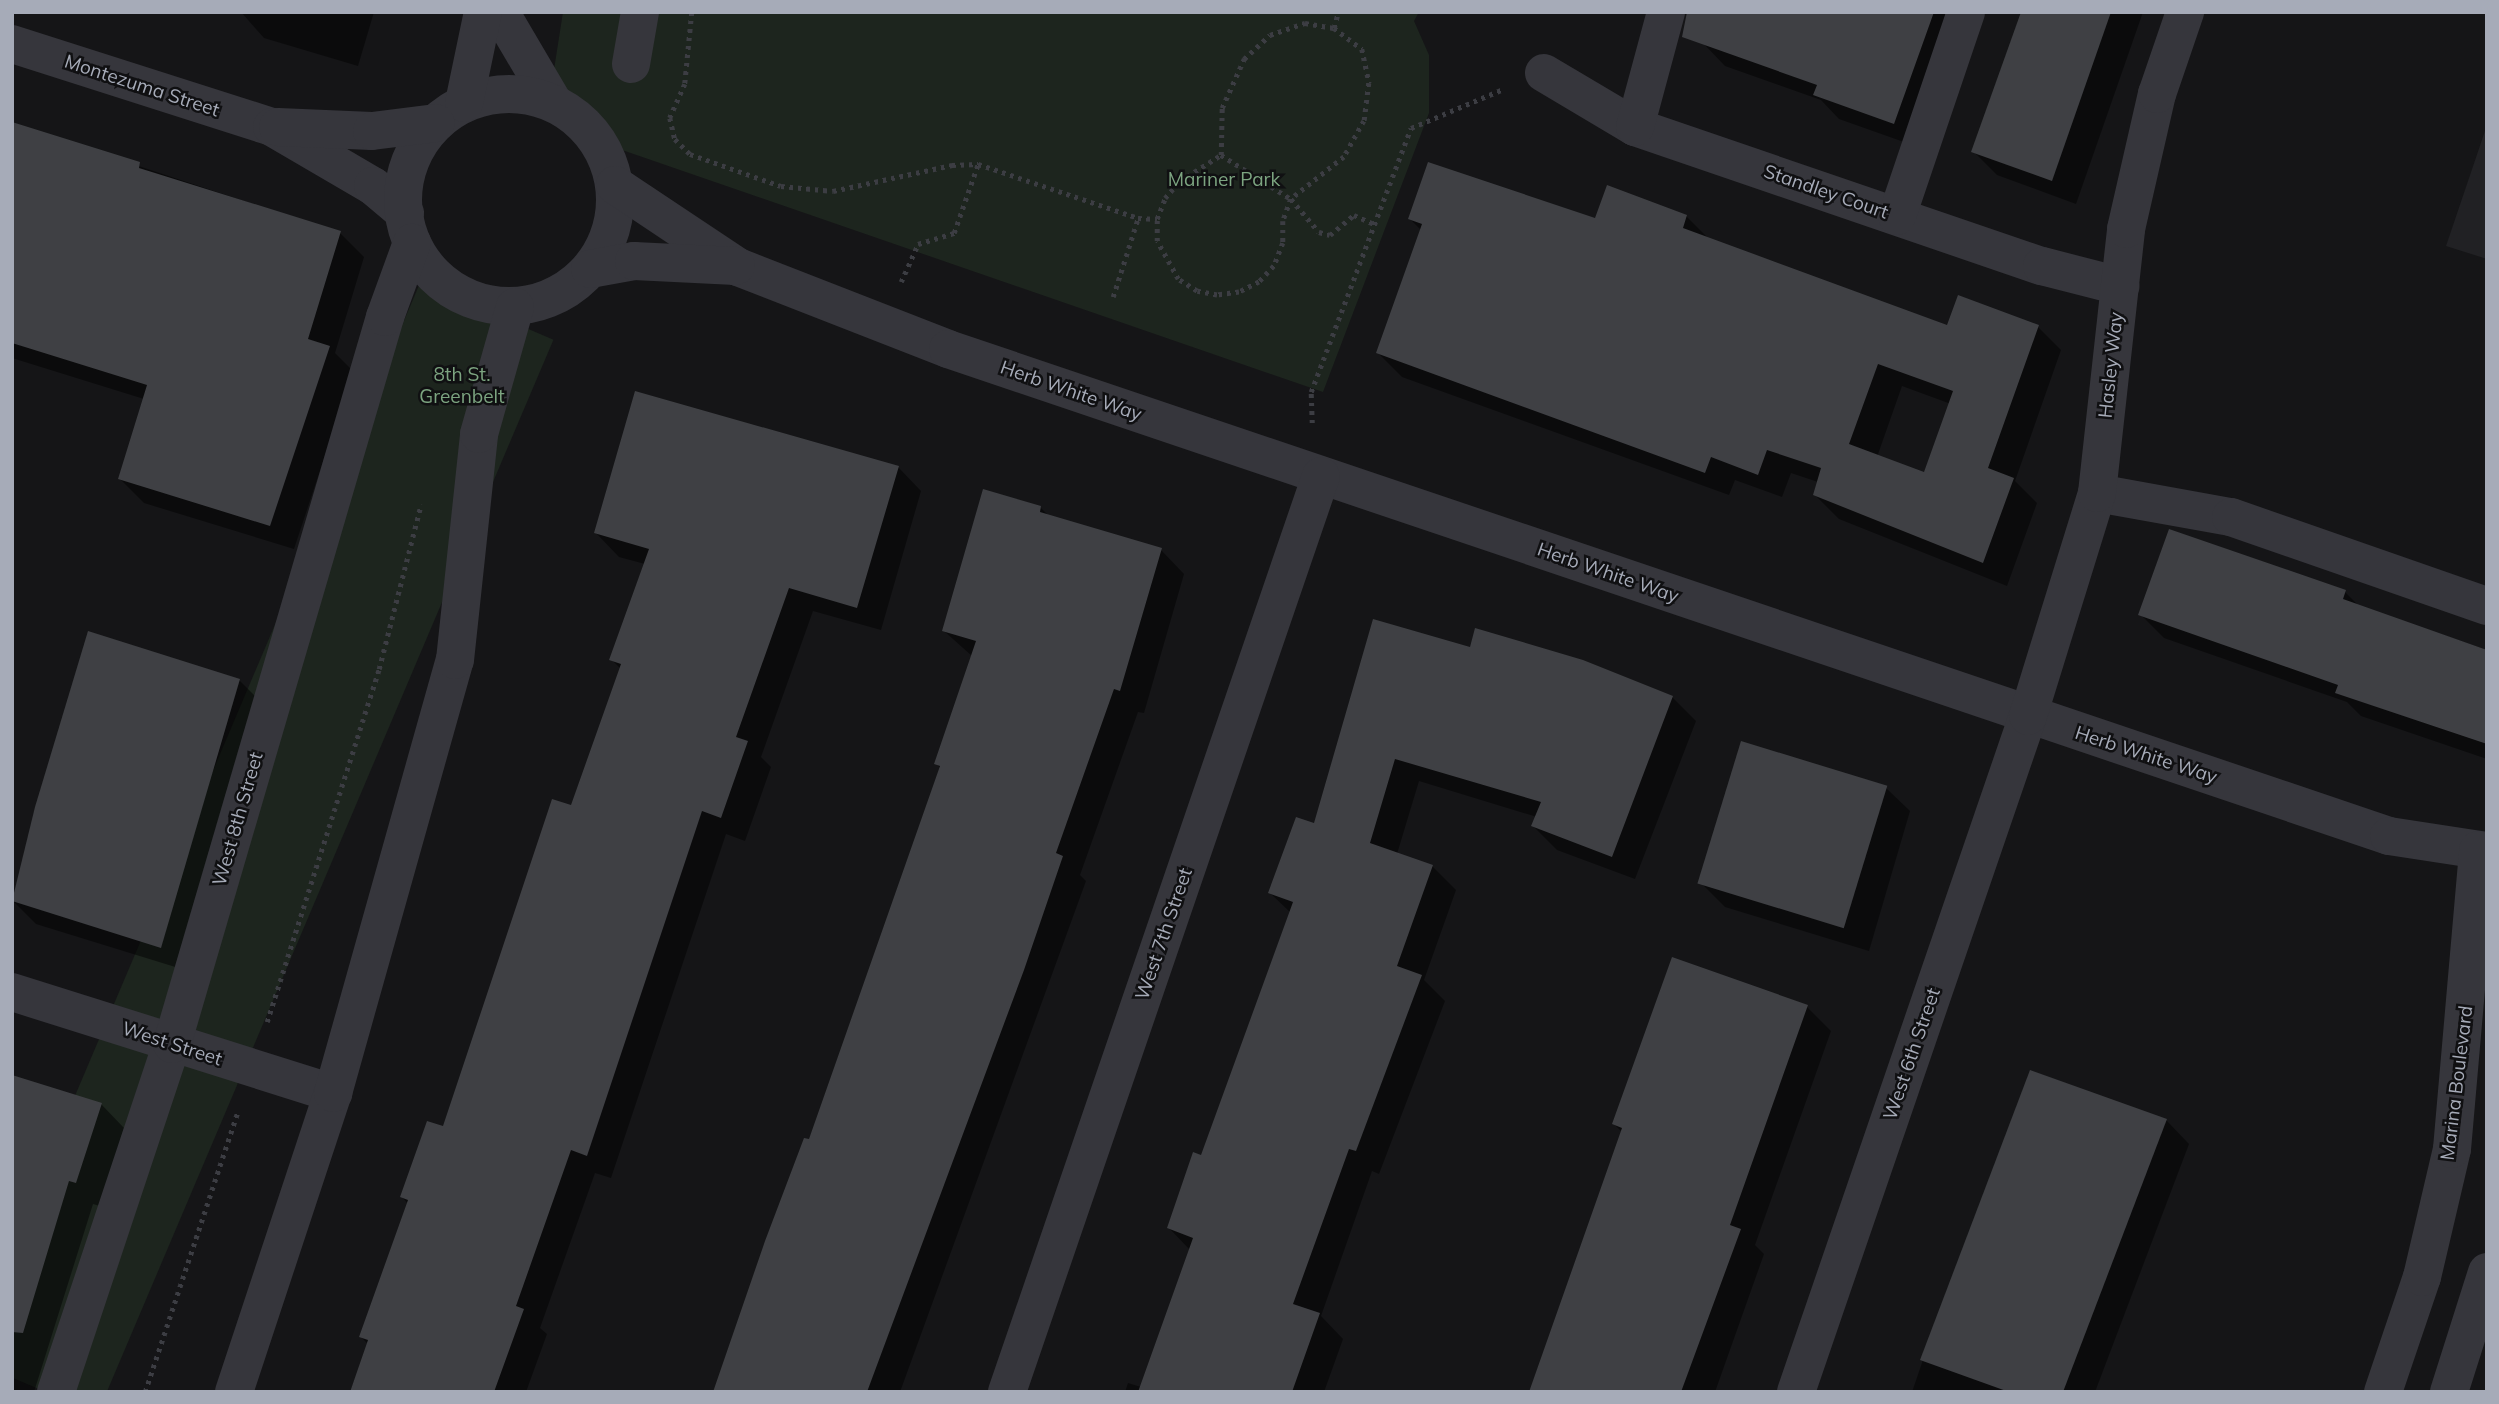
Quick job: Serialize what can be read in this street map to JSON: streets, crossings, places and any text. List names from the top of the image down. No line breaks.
{"streets":{"street":["Montezuma Street","Standley Court","Hasley Way","Herb White Way","West 8th Street","West 7th Street","West Street","West 6th Street","Marina Boulevard"]},"crossings":[["Montezuma Street","Herb White Way"],["Montezuma Street","West 8th Street"],["Standley Court","Hasley Way"],["Hasley Way","Herb White Way"],["Hasley Way","West 6th Street"],["Herb White Way","West 8th Street"],["Herb White Way","West 7th Street"],["Herb White Way","West 6th Street"],["Herb White Way","Marina Boulevard"],["West 8th Street","West Street"]],"parks":["Mariner Park","8th St. Greenbelt"]}
